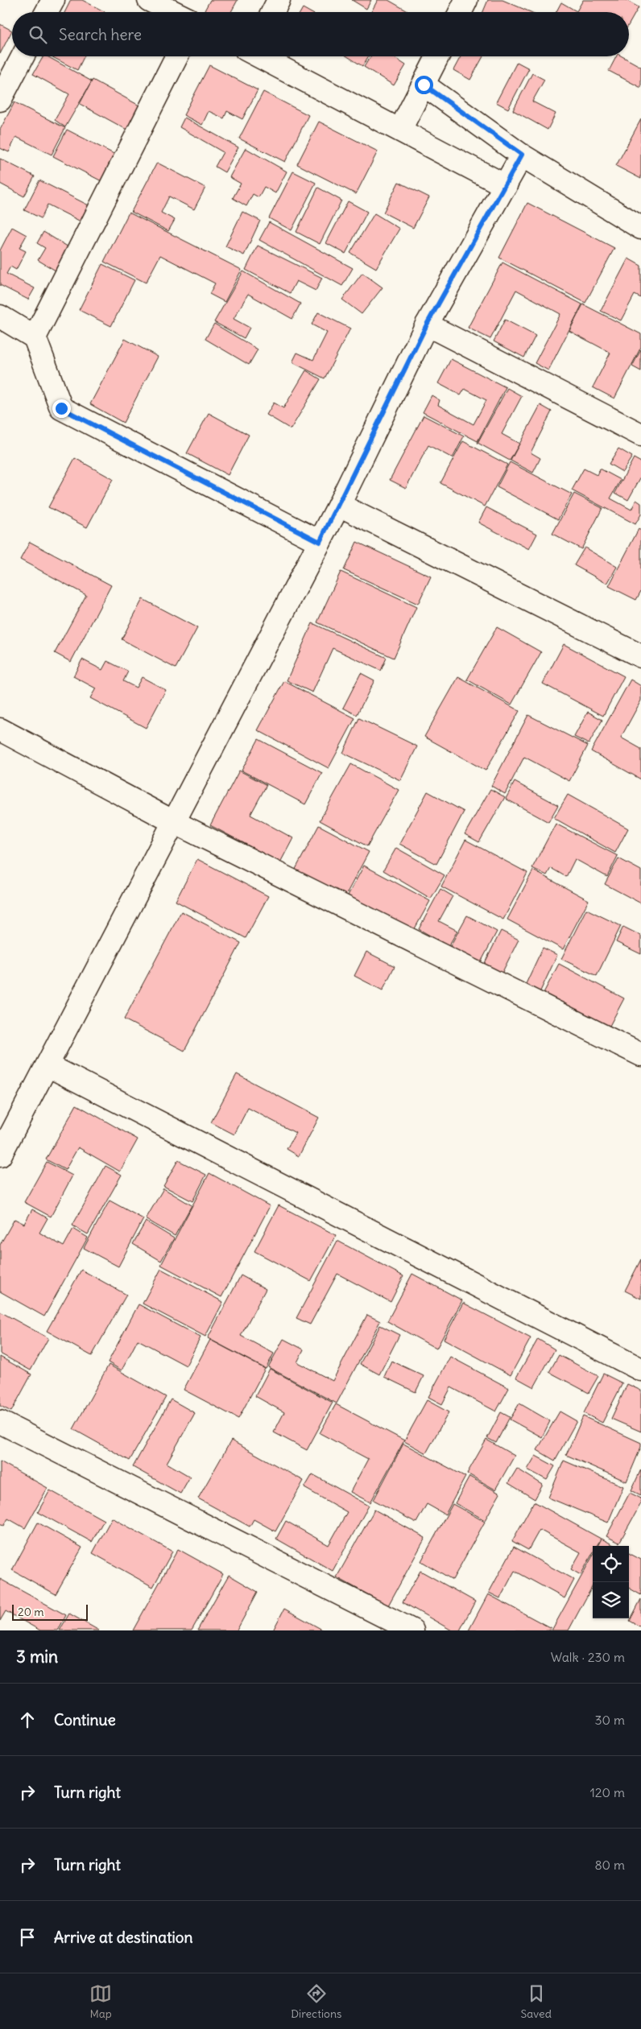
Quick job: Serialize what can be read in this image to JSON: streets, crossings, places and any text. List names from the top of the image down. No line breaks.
{"scale_bar":"20 m","page":{"search":"Search here","scale":"20 m","heading":["3 min","Walk · 230 m"],"list":[["Continue","30 m"],["Turn right","120 m"],["Turn right","80 m"],"Arrive at destination"],"nav":["Map","Directions","Saved"]}}
